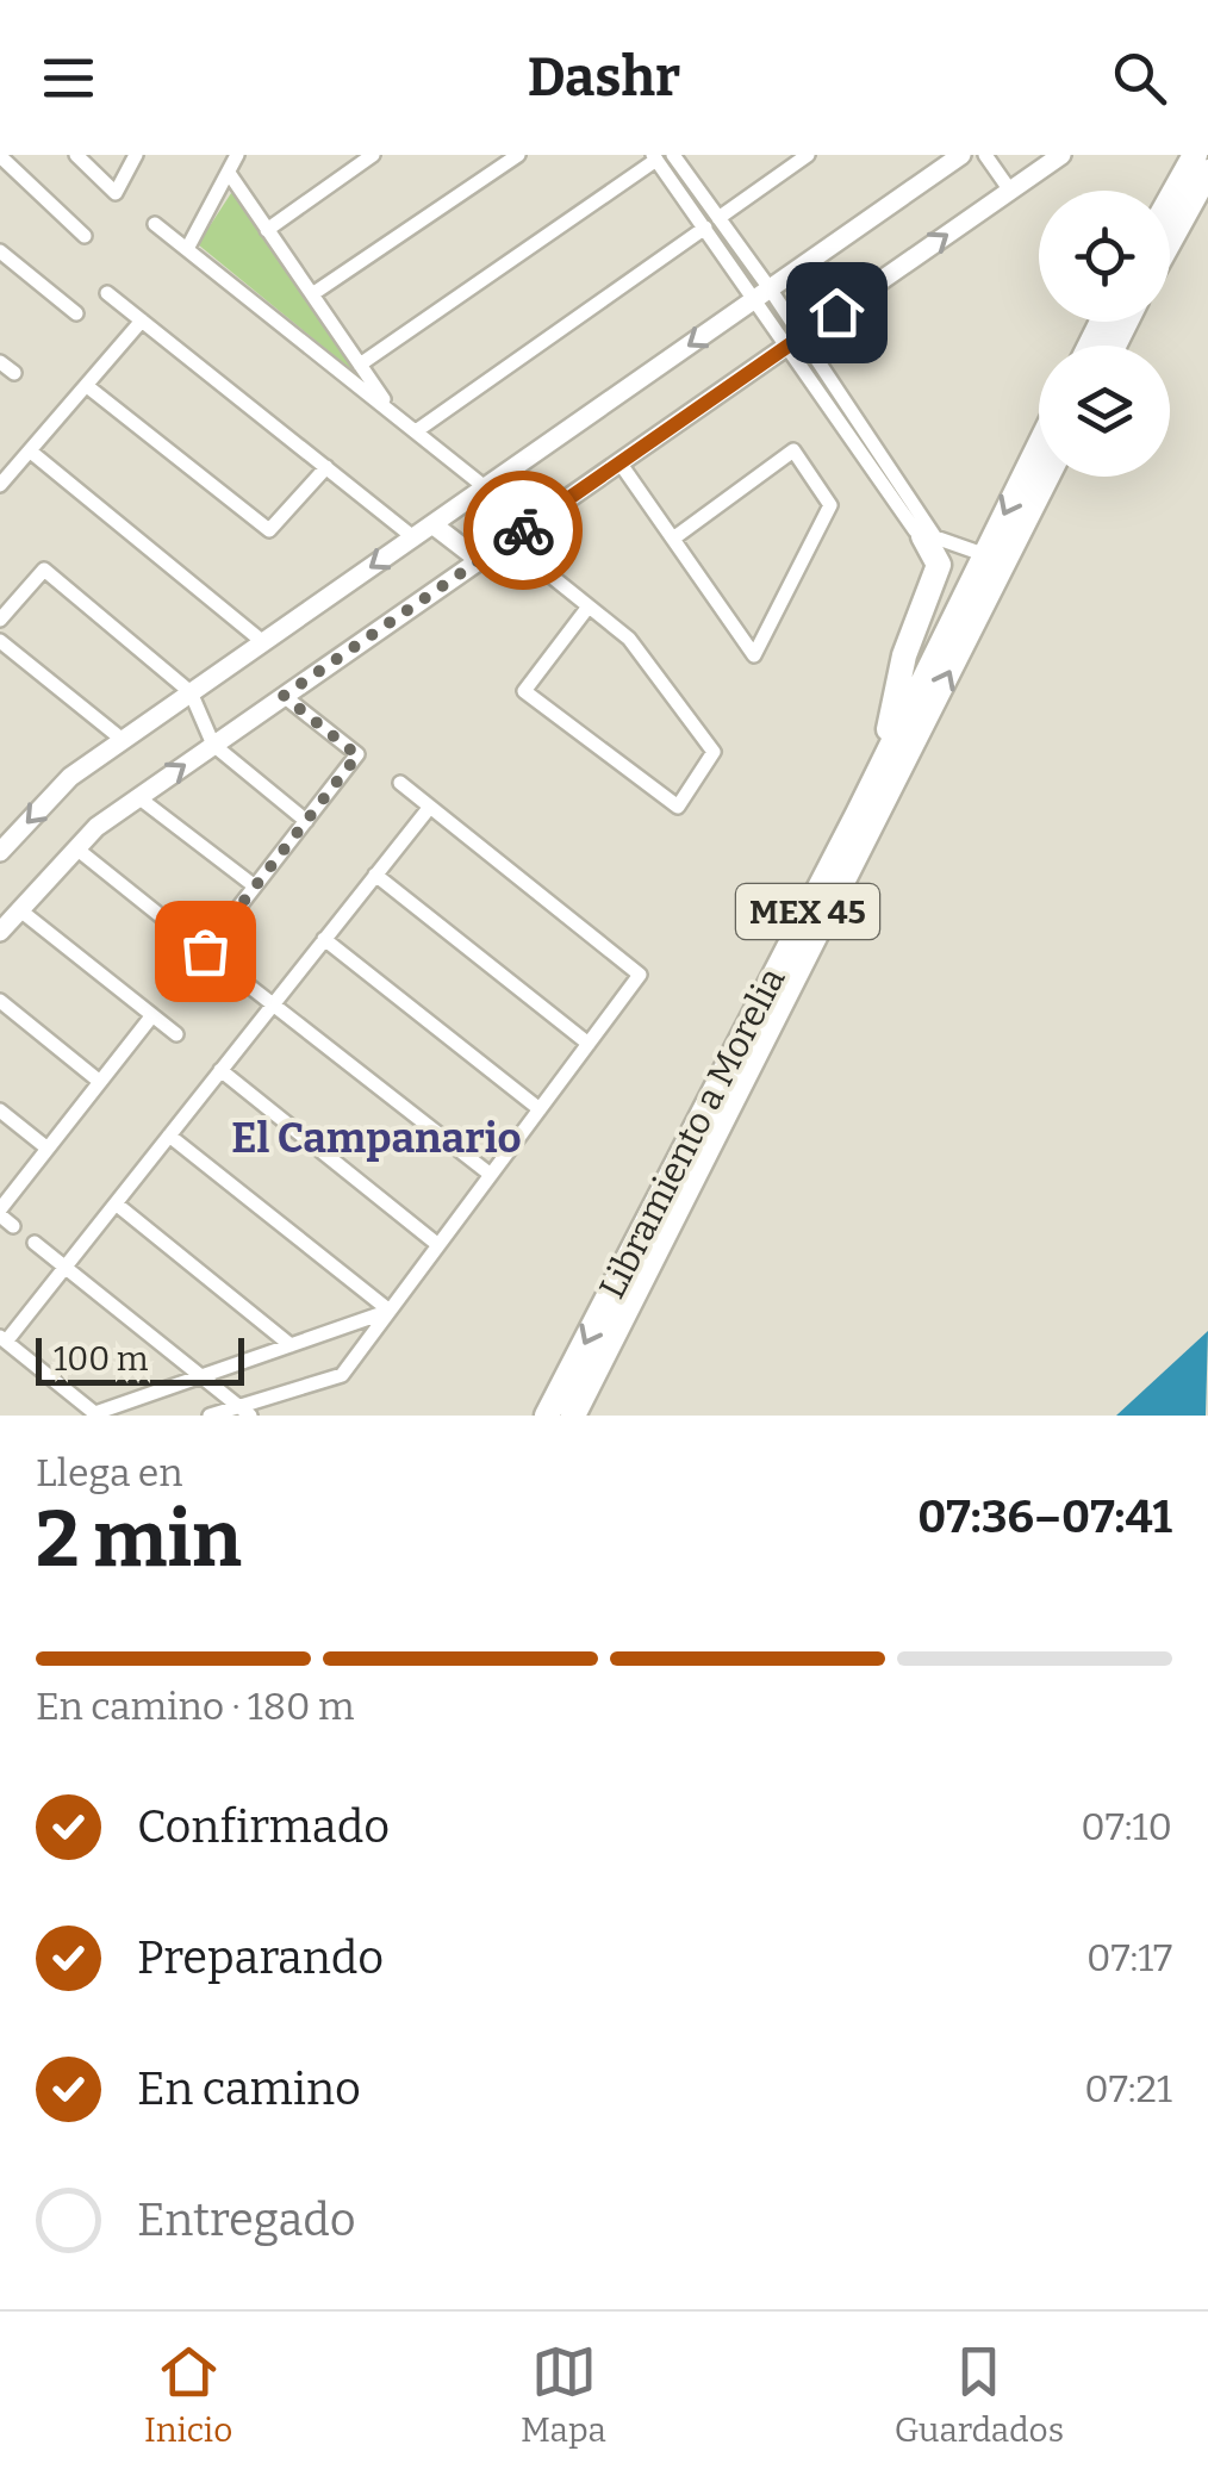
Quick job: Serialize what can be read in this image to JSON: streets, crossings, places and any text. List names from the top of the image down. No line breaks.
{"streets":{"highway":["MEX 45","Libramiento a Morelia"]},"districts":["El Campanario"],"scale_bar":"100 m","page":{"header":"Dashr","scale":"100 m","heading":["2 min","Llega en","07:36–07:41"],"bar":"En camino · 180 m","list":[["Confirmado","07:10"],["Preparando","07:17"],["En camino","07:21"],"Entregado"],"tabs":["Inicio","Mapa","Guardados"]}}
